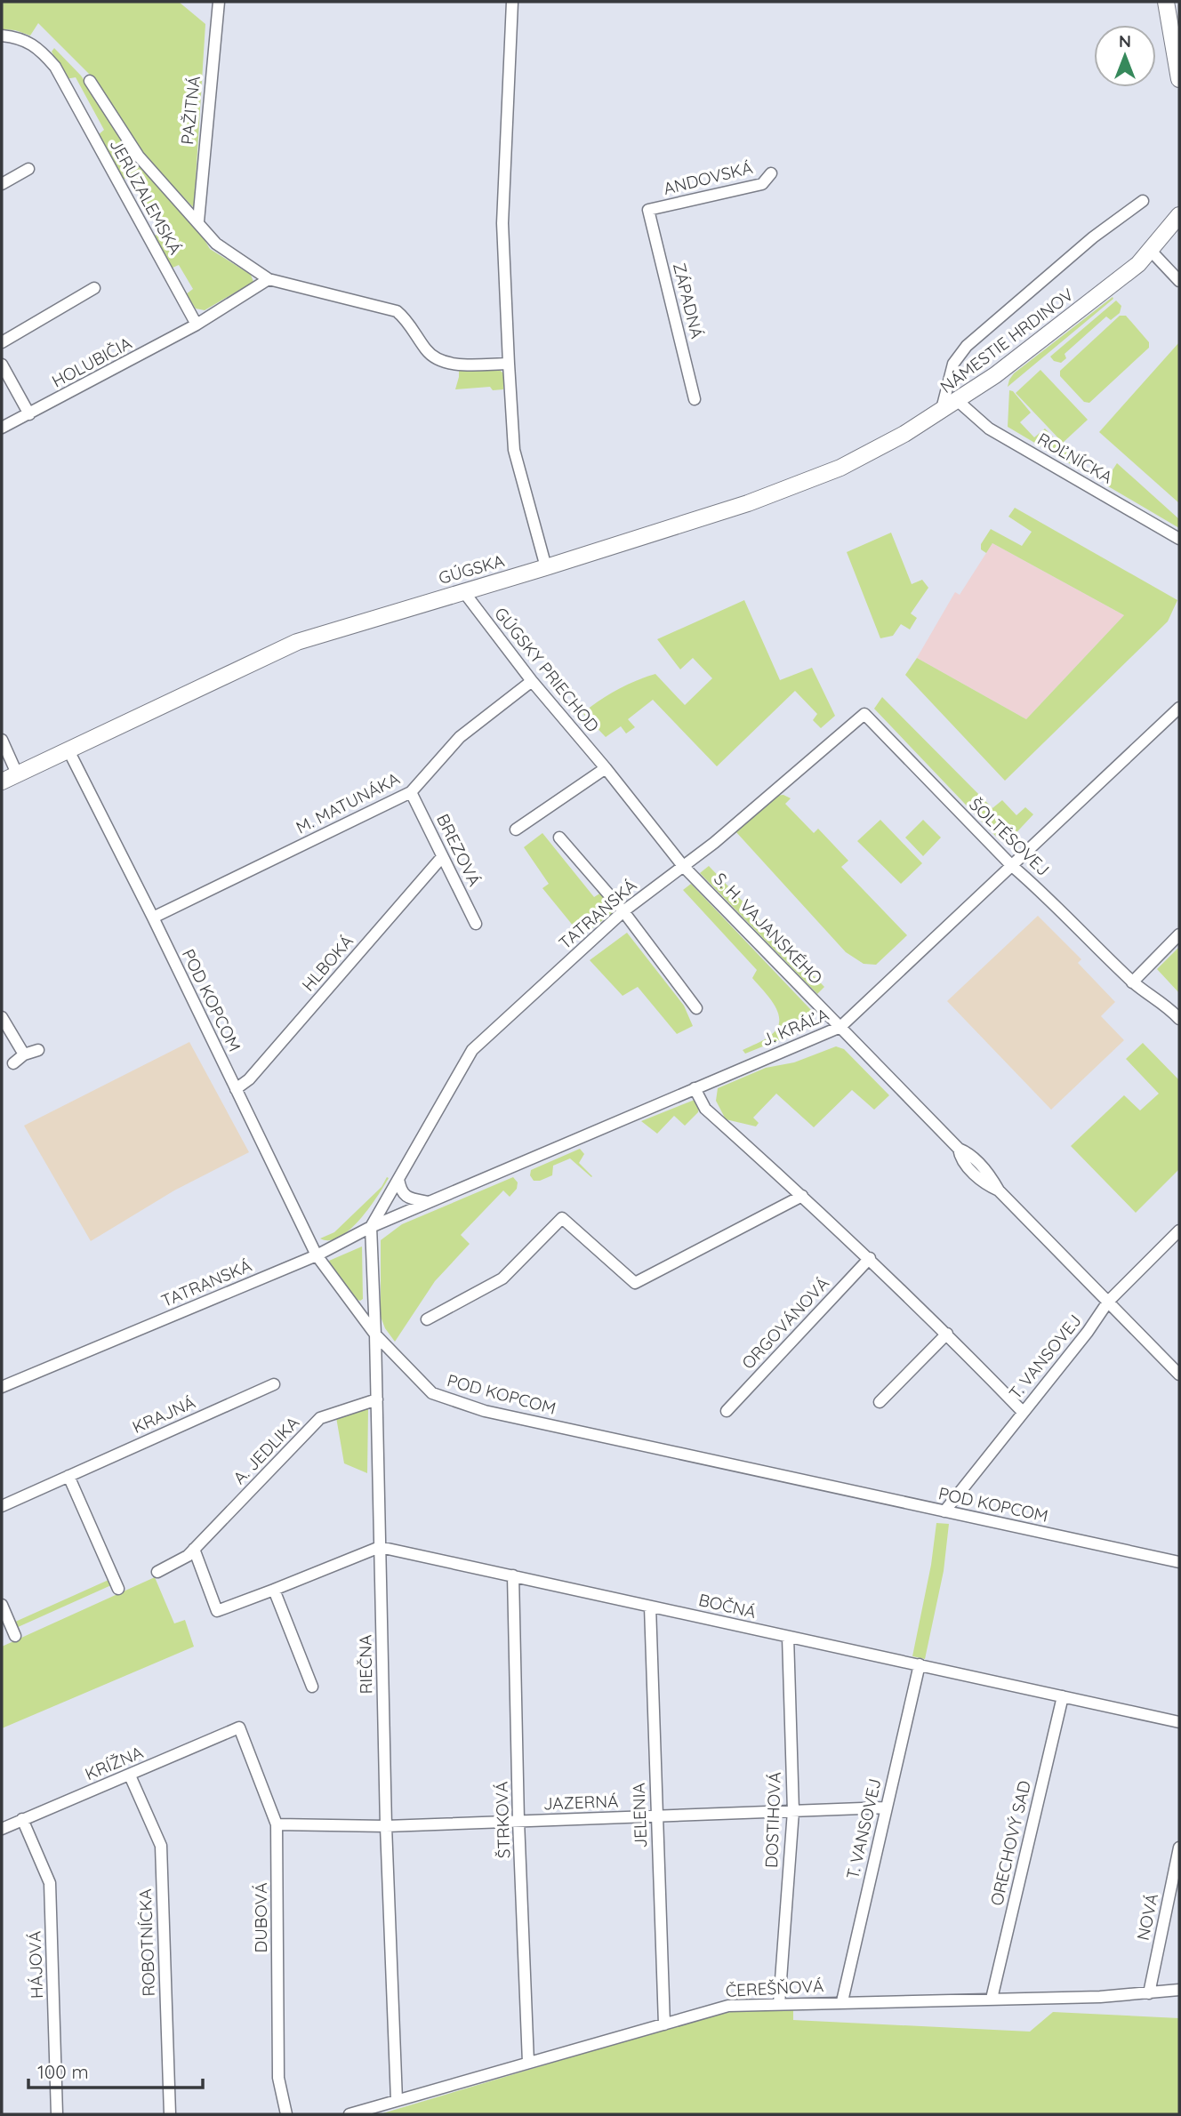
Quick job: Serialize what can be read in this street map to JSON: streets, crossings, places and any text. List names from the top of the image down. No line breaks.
{"streets":{"main road":["NÁMESTIE HRDINOV","GÚGSKA"],"street":["PAŽITNÁ","ANDOVSKÁ","JERUZALEMSKÁ","ZÁPADNÁ","HOLUBIČIA","ROĽNÍCKA","GÚGSKY PRIECHOD","M. MATUNÁKA","ŠOLTÉSOVEJ","BREZOVÁ","TATRANSKÁ","S. H. VAJANSKÉHO","HLBOKÁ","POD KOPCOM","J. KRÁĽA","ORGOVÁNOVÁ","T. VANSOVEJ","KRAJNÁ","A. JEDLIKA","BOČNÁ","RIEČNA","KRÍŽNA","JAZERNÁ","JELENIA","ŠTRKOVÁ","DOSTIHOVÁ","ORECHOVÝ SAD","NOVÁ","DUBOVÁ","ROBOTNÍCKA","HÁJOVÁ","ČEREŠŇOVÁ"]},"crossings":[["PAŽITNÁ","JERUZALEMSKÁ"],["ANDOVSKÁ","ZÁPADNÁ"],["JERUZALEMSKÁ","HOLUBIČIA"],["NÁMESTIE HRDINOV","ROĽNÍCKA"],["NÁMESTIE HRDINOV","GÚGSKA"],["GÚGSKA","GÚGSKY PRIECHOD"],["GÚGSKA","POD KOPCOM"],["GÚGSKY PRIECHOD","M. MATUNÁKA"],["GÚGSKY PRIECHOD","TATRANSKÁ"],["GÚGSKY PRIECHOD","S. H. VAJANSKÉHO"],["M. MATUNÁKA","BREZOVÁ"],["M. MATUNÁKA","POD KOPCOM"],["ŠOLTÉSOVEJ","TATRANSKÁ"],["ŠOLTÉSOVEJ","J. KRÁĽA"],["BREZOVÁ","HLBOKÁ"],["TATRANSKÁ","S. H. VAJANSKÉHO"],["TATRANSKÁ","POD KOPCOM"],["TATRANSKÁ","J. KRÁĽA"],["TATRANSKÁ","RIEČNA"],["S. H. VAJANSKÉHO","J. KRÁĽA"],["S. H. VAJANSKÉHO","T. VANSOVEJ"],["HLBOKÁ","POD KOPCOM"],["POD KOPCOM","T. VANSOVEJ"],["POD KOPCOM","RIEČNA"],["J. KRÁĽA","RIEČNA"],["T. VANSOVEJ","BOČNÁ"],["T. VANSOVEJ","JAZERNÁ"],["T. VANSOVEJ","ČEREŠŇOVÁ"],["A. JEDLIKA","RIEČNA"],["BOČNÁ","RIEČNA"],["BOČNÁ","JELENIA"],["BOČNÁ","ŠTRKOVÁ"],["BOČNÁ","DOSTIHOVÁ"],["BOČNÁ","ORECHOVÝ SAD"],["RIEČNA","JAZERNÁ"],["RIEČNA","ČEREŠŇOVÁ"],["KRÍŽNA","DUBOVÁ"],["KRÍŽNA","ROBOTNÍCKA"],["KRÍŽNA","HÁJOVÁ"],["JAZERNÁ","JELENIA"],["JAZERNÁ","ŠTRKOVÁ"],["JAZERNÁ","DOSTIHOVÁ"],["JAZERNÁ","DUBOVÁ"],["JELENIA","ČEREŠŇOVÁ"],["ŠTRKOVÁ","ČEREŠŇOVÁ"],["DOSTIHOVÁ","ČEREŠŇOVÁ"],["ORECHOVÝ SAD","ČEREŠŇOVÁ"],["NOVÁ","ČEREŠŇOVÁ"]],"scale_bar":"100 m","north":"top"}
